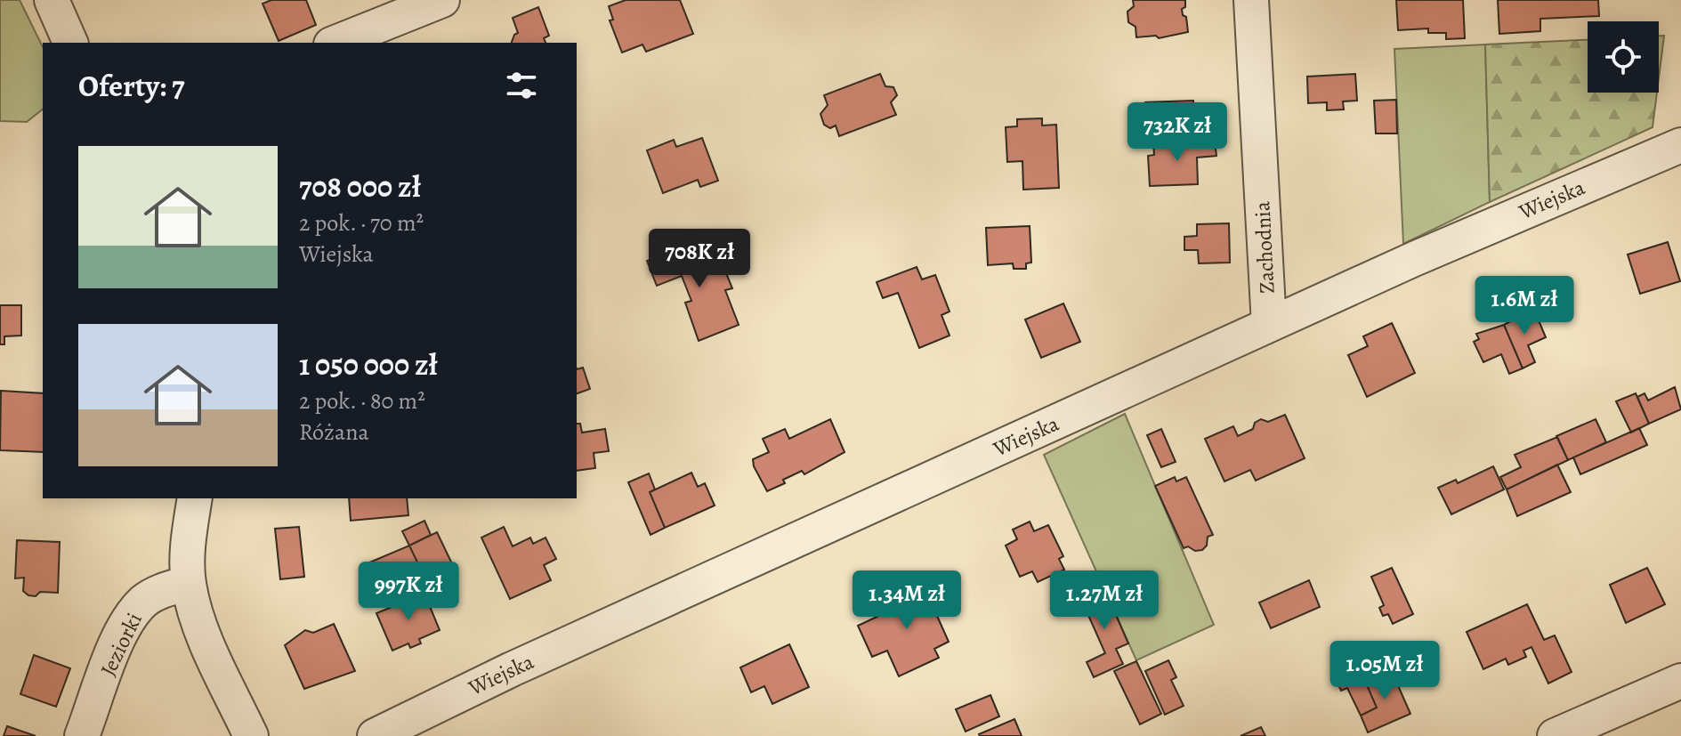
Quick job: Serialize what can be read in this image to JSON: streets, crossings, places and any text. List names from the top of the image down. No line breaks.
{"streets":{"street":["Wiejska","Zachodnia","Jeziorki"]},"crossings":[["Wiejska","Zachodnia"]],"page":{"heading":"Oferty: 7","price":["732K zł","708K zł","1.6M zł","997K zł","1.34M zł","1.27M zł","1.05M zł"],"list":[{"name":"708 000 zł","note":"2 pok. · 70 m² · Wiejska"},{"name":"1 050 000 zł","note":"2 pok. · 80 m² · Różana"}]}}
